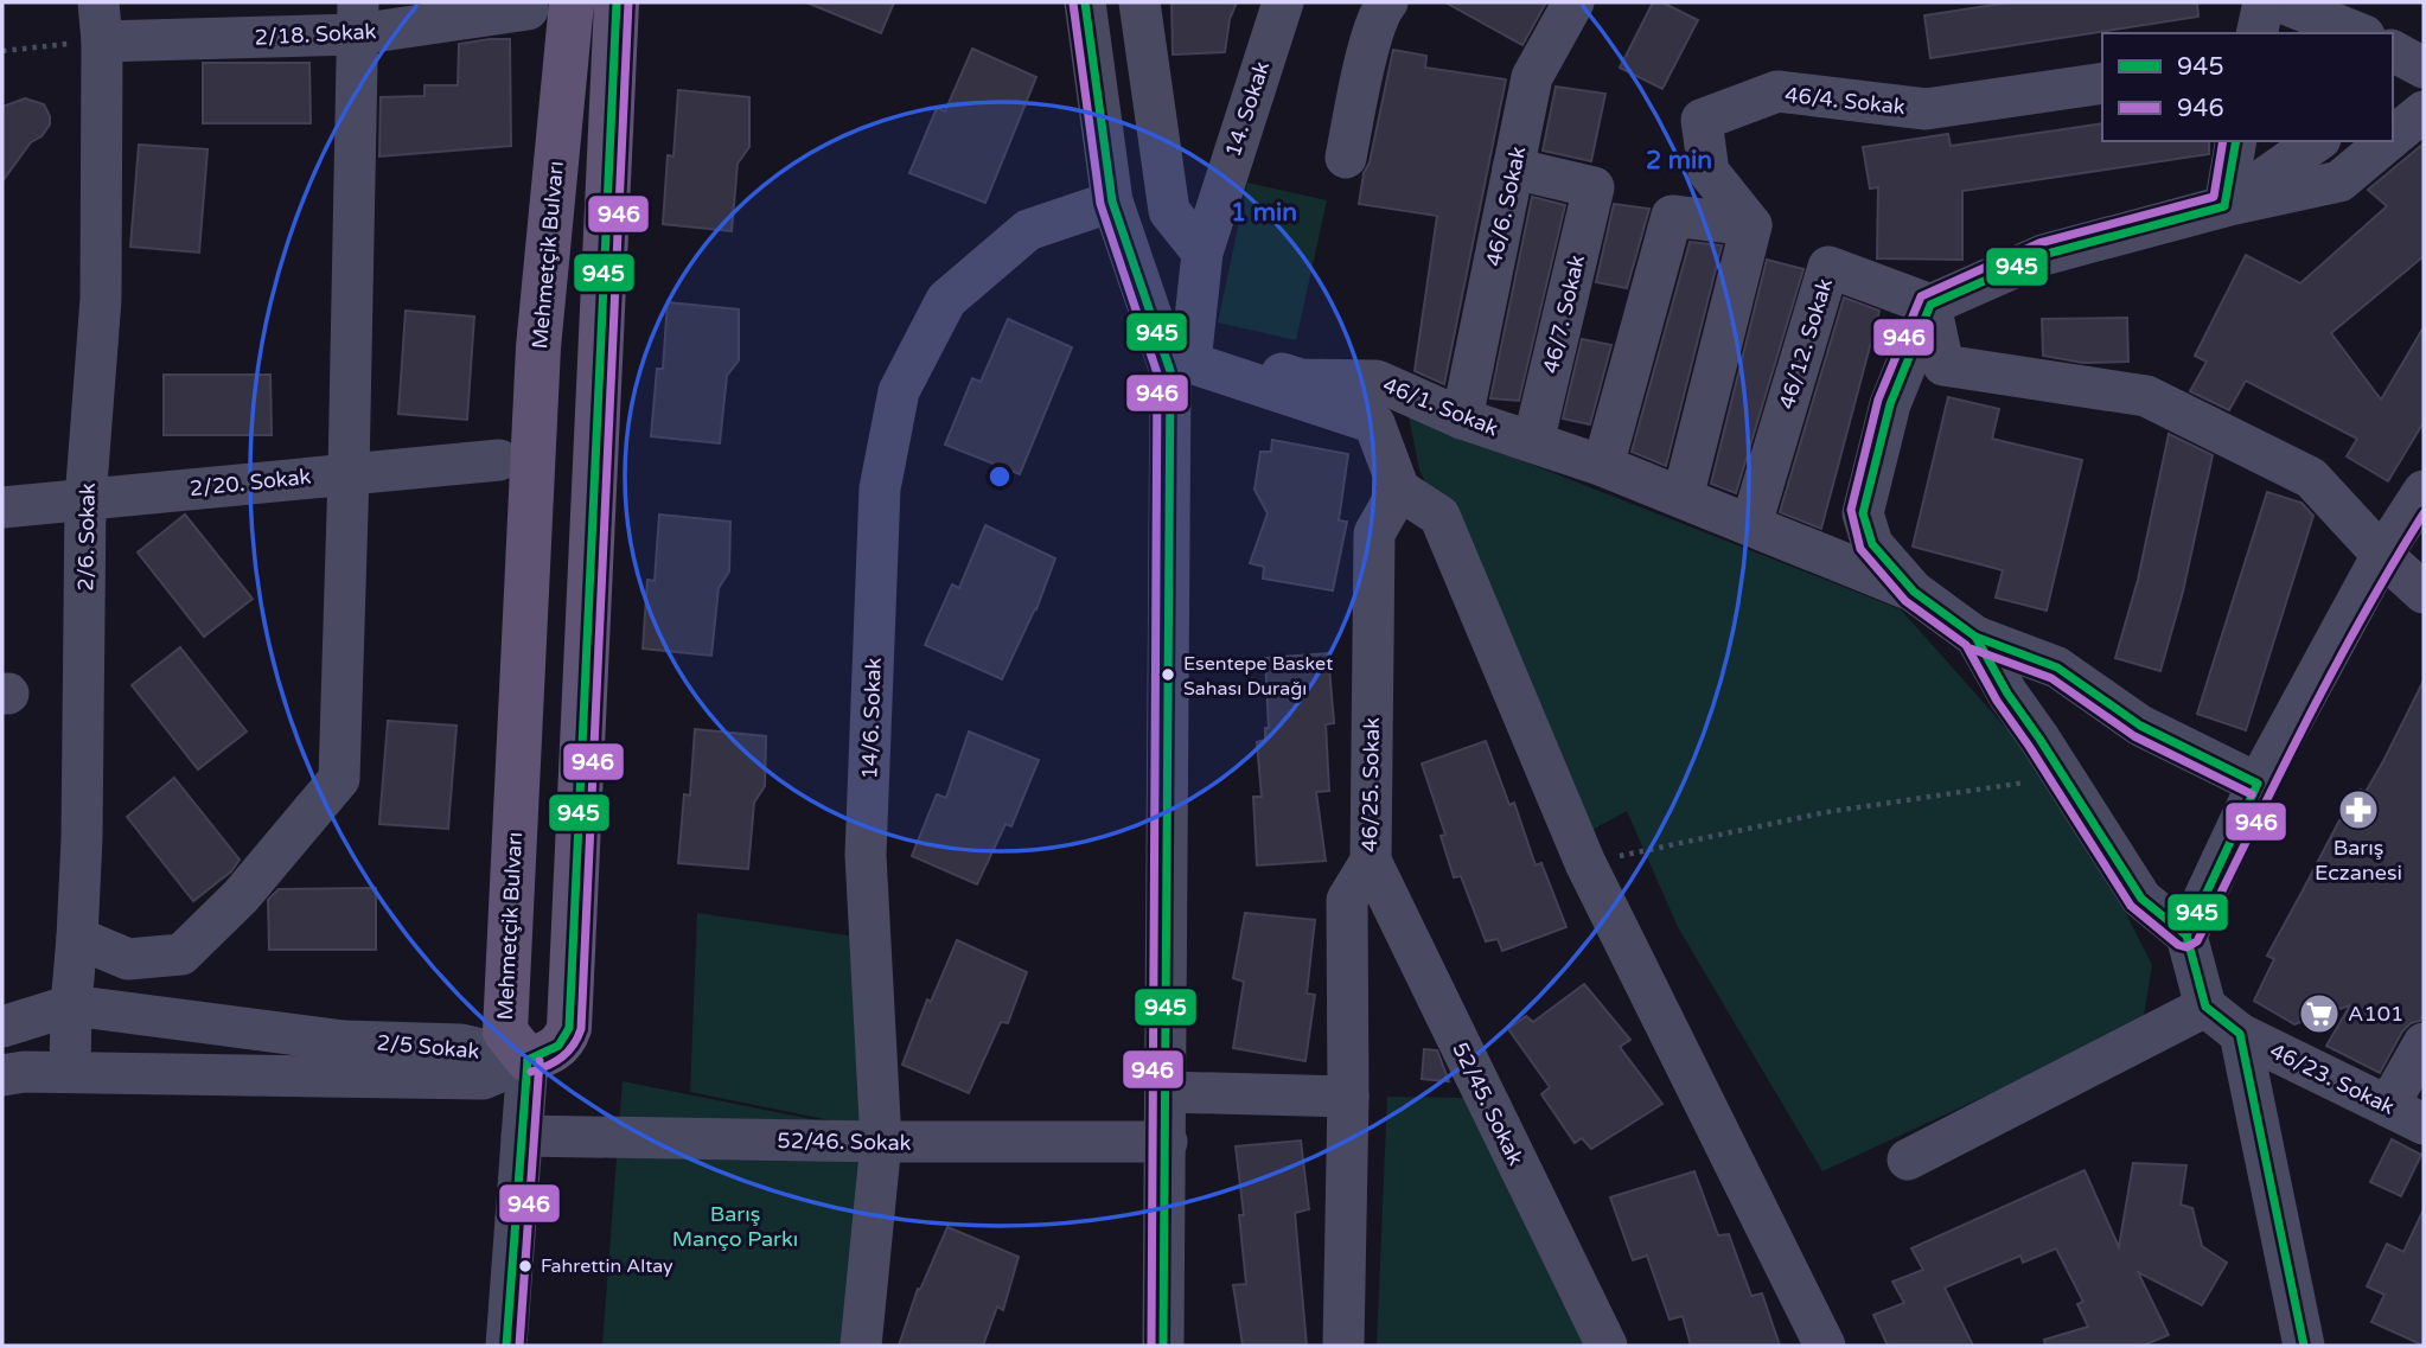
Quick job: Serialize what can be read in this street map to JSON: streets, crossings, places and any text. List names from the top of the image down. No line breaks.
{"streets":{"main road":["Mehmetçik Bulvarı"],"street":["2/18. Sokak","46/4. Sokak","14. Sokak","46/6. Sokak","46/7. Sokak","46/12. Sokak","46/1. Sokak","2/20. Sokak","2/6. Sokak","14/6. Sokak","46/25. Sokak","2/5 Sokak","46/23. Sokak","52/45. Sokak","52/46. Sokak"]},"crossings":[["2/18. Sokak","2/6. Sokak"],["14. Sokak","46/1. Sokak"],["14. Sokak","52/46. Sokak"],["46/6. Sokak","46/7. Sokak"],["46/6. Sokak","46/1. Sokak"],["Mehmetçik Bulvarı","2/5 Sokak"],["46/7. Sokak","46/1. Sokak"],["46/12. Sokak","46/1. Sokak"],["2/20. Sokak","2/6. Sokak"],["2/6. Sokak","2/5 Sokak"],["14/6. Sokak","52/46. Sokak"],["46/25. Sokak","52/45. Sokak"]],"parks":["Barış Manço Parkı"],"places":{"other":["Esentepe Basket Sahası Durağı","Fahrettin Altay"],"pharmacy":["Barış Eczanesi"],"supermarket":["A101"]},"lines":["transit line 945","transit line 946"],"legend":["945","946"],"rings":["2 min","1 min"]}
